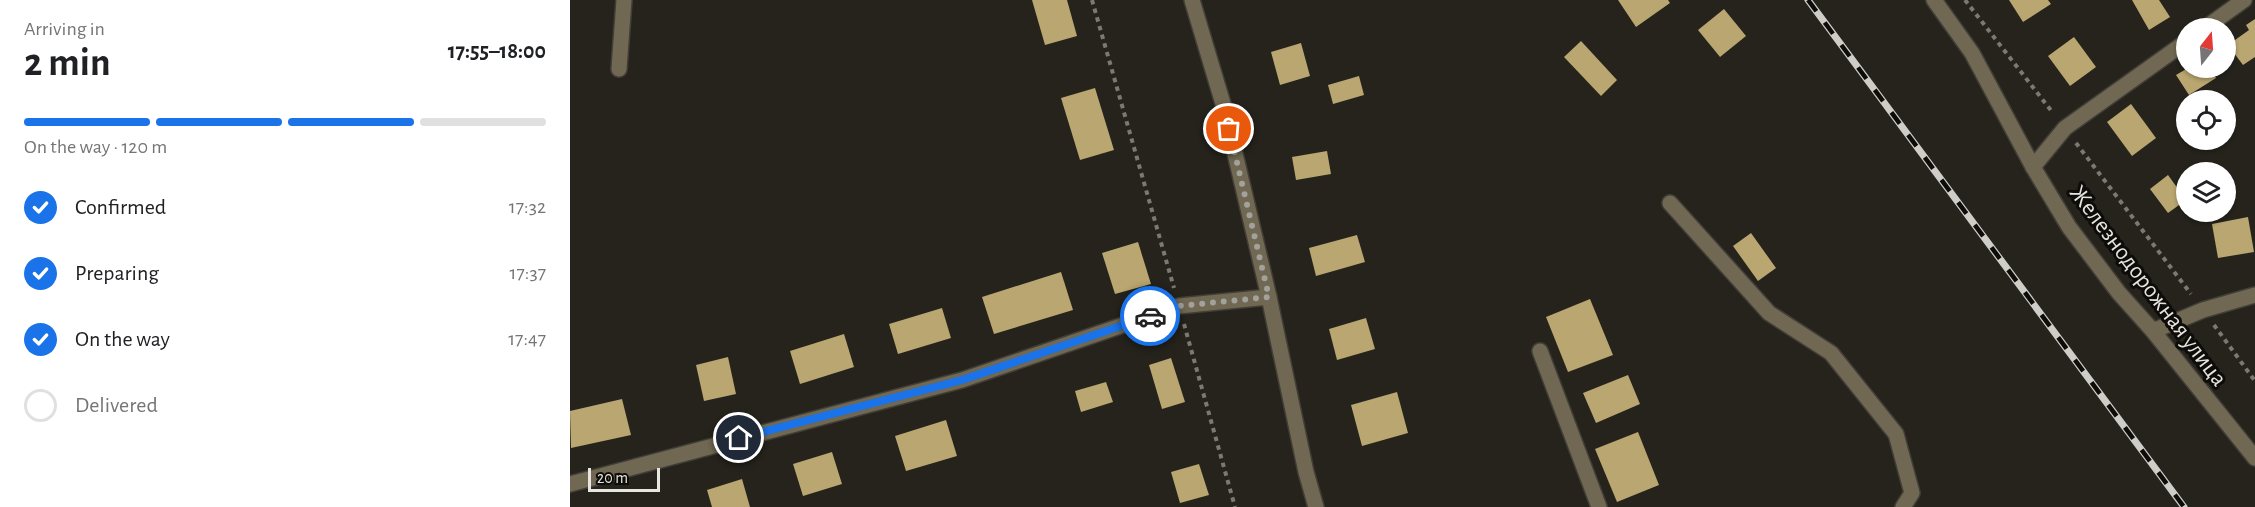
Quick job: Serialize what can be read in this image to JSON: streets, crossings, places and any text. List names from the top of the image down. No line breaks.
{"streets":{"street":["Железнодорожная улица"]},"scale_bar":"20 m","north":"top","page":{"heading":["2 min","Arriving in","17:55–18:00"],"bar":"On the way · 120 m","list":[["Confirmed","17:32"],["Preparing","17:37"],["On the way","17:47"],"Delivered"],"scale":"20 m"}}
